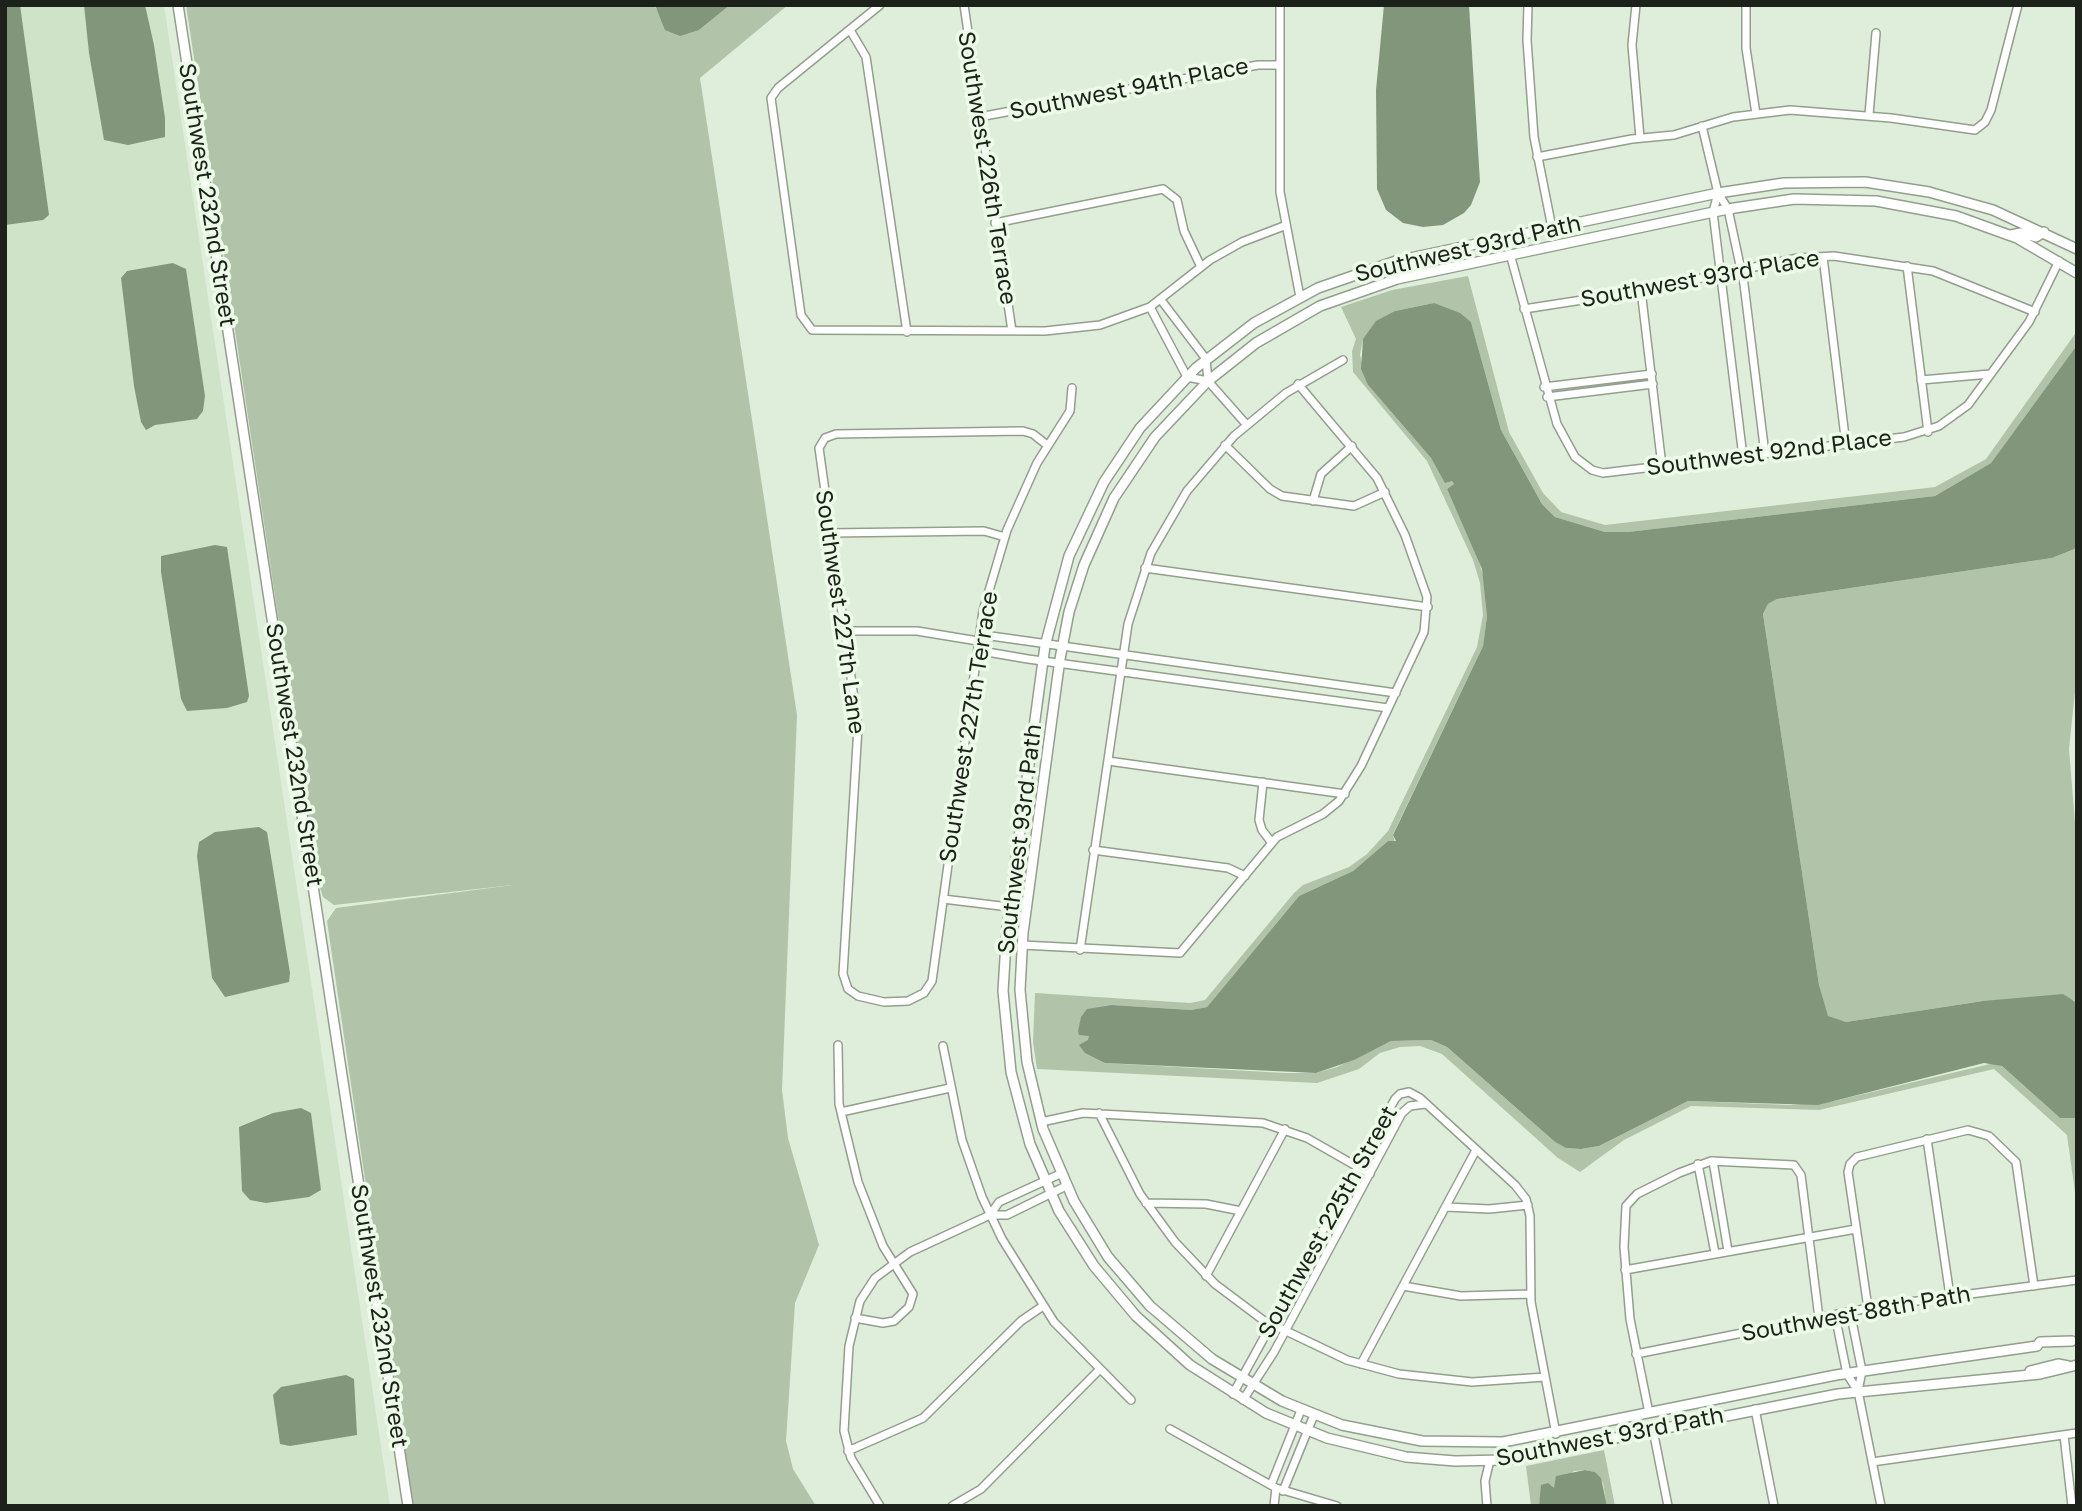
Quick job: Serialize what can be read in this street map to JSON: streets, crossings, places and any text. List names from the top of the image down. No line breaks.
{"streets":{"street":["Southwest 94th Place","Southwest 226th Terrace","Southwest 232nd Street","Southwest 93rd Path","Southwest 93rd Place","Southwest 92nd Place","Southwest 227th Lane","Southwest 227th Terrace","Southwest 225th Street","Southwest 88th Path"]},"crossings":[["Southwest 94th Place","Southwest 226th Terrace"],["Southwest 93rd Path","Southwest 92nd Place"],["Southwest 93rd Path","Southwest 225th Street"],["Southwest 93rd Place","Southwest 92nd Place"],["Southwest 227th Lane","Southwest 227th Terrace"]]}
